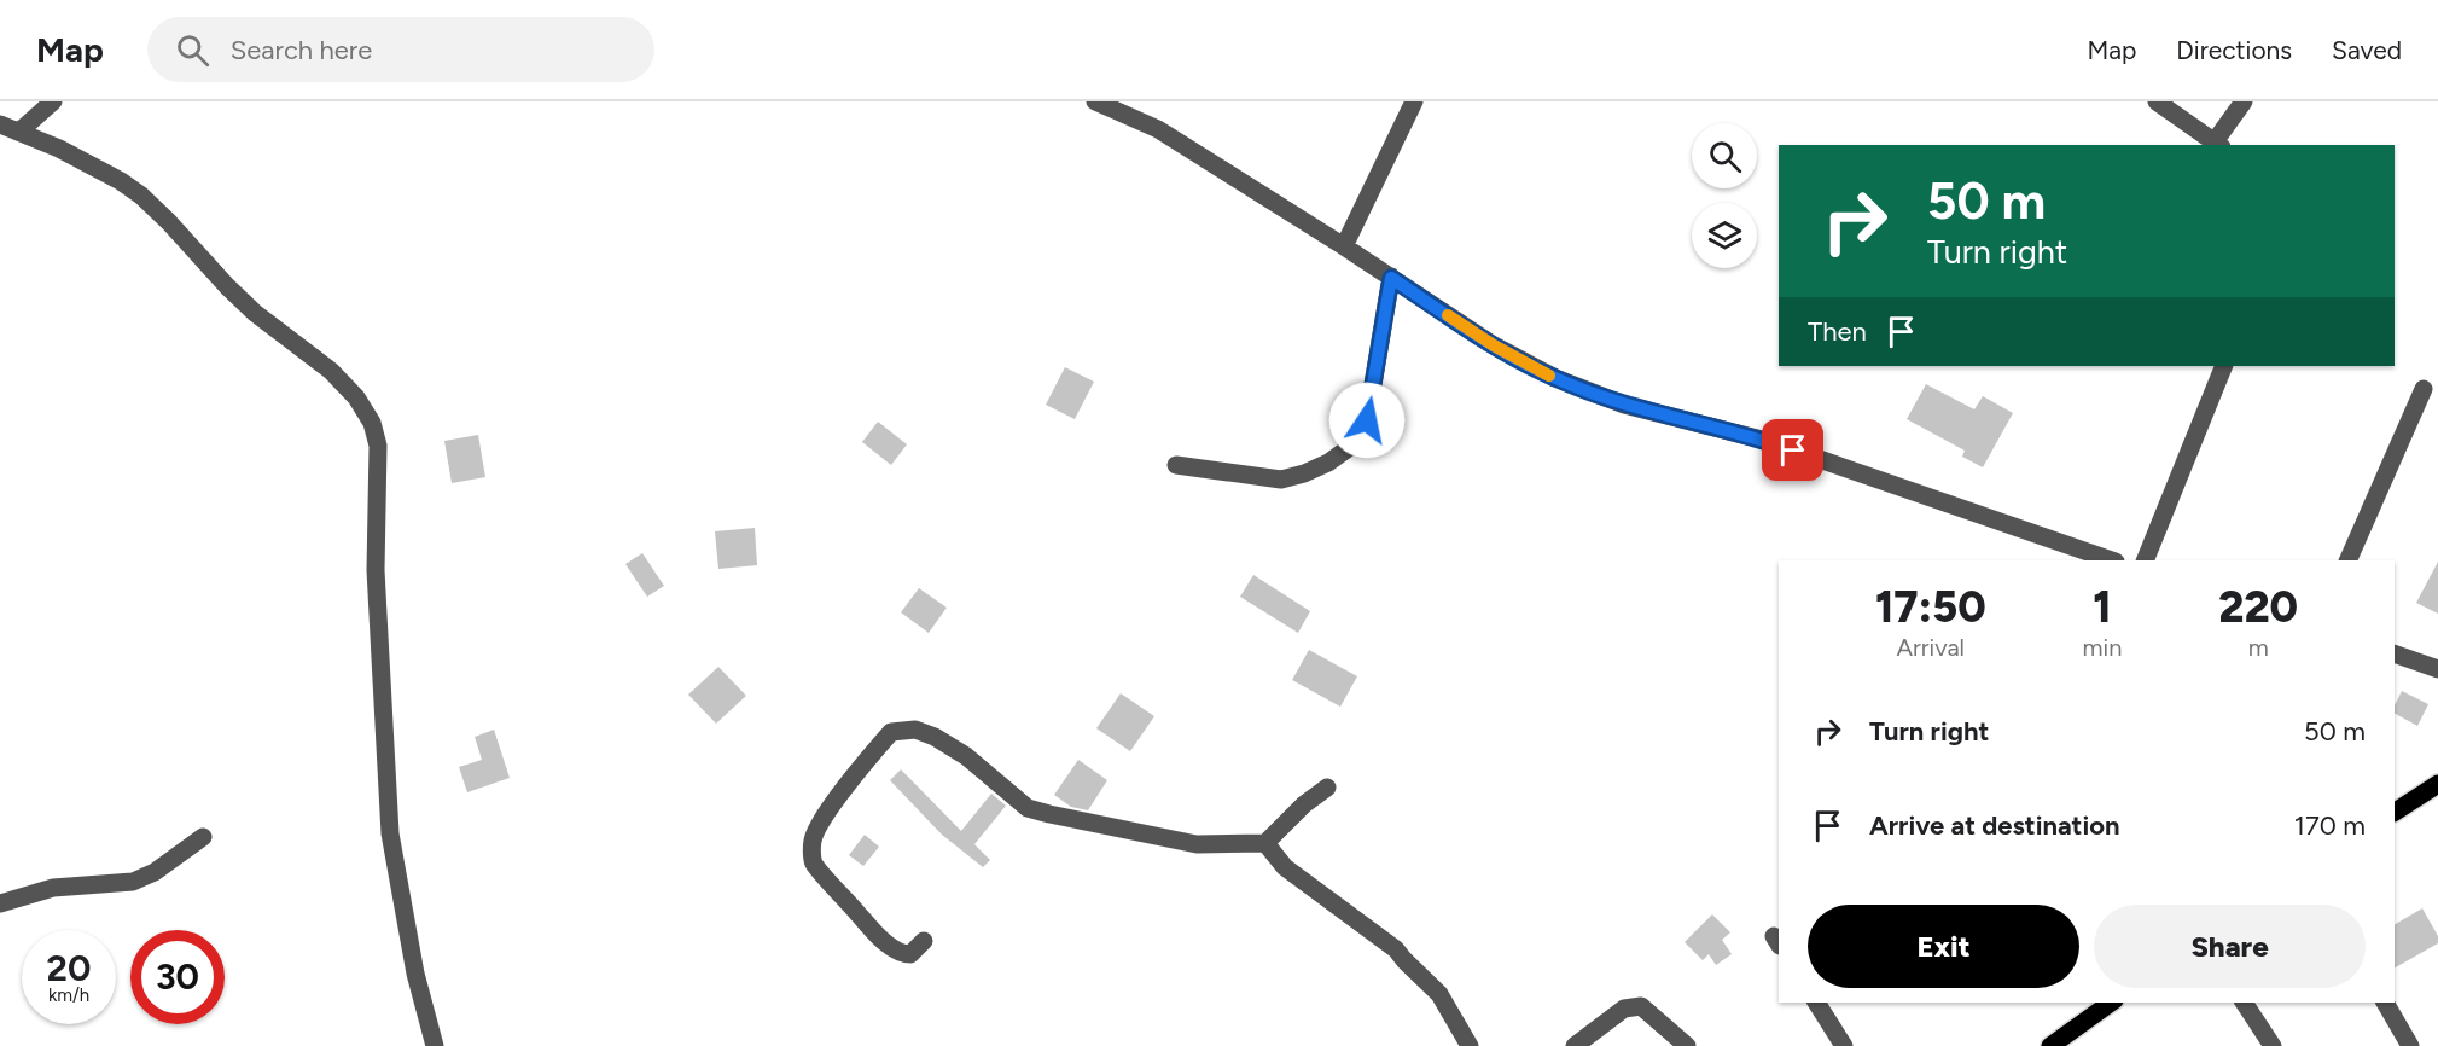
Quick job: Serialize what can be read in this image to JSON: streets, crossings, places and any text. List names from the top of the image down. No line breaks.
{"page":{"header":"Map","search":"Search here","nav":["Map","Directions","Saved"],"turn":["50 m","Turn right"],"then":"Then","eta":["17:50","Arrival","1","min","220","m"],"list":[{"name":"Turn right","value":"50 m"},{"name":"Arrive at destination","value":"170 m"}],"buttons":["Exit","Share"],"speed":"20 km/h","limit":"30"}}
